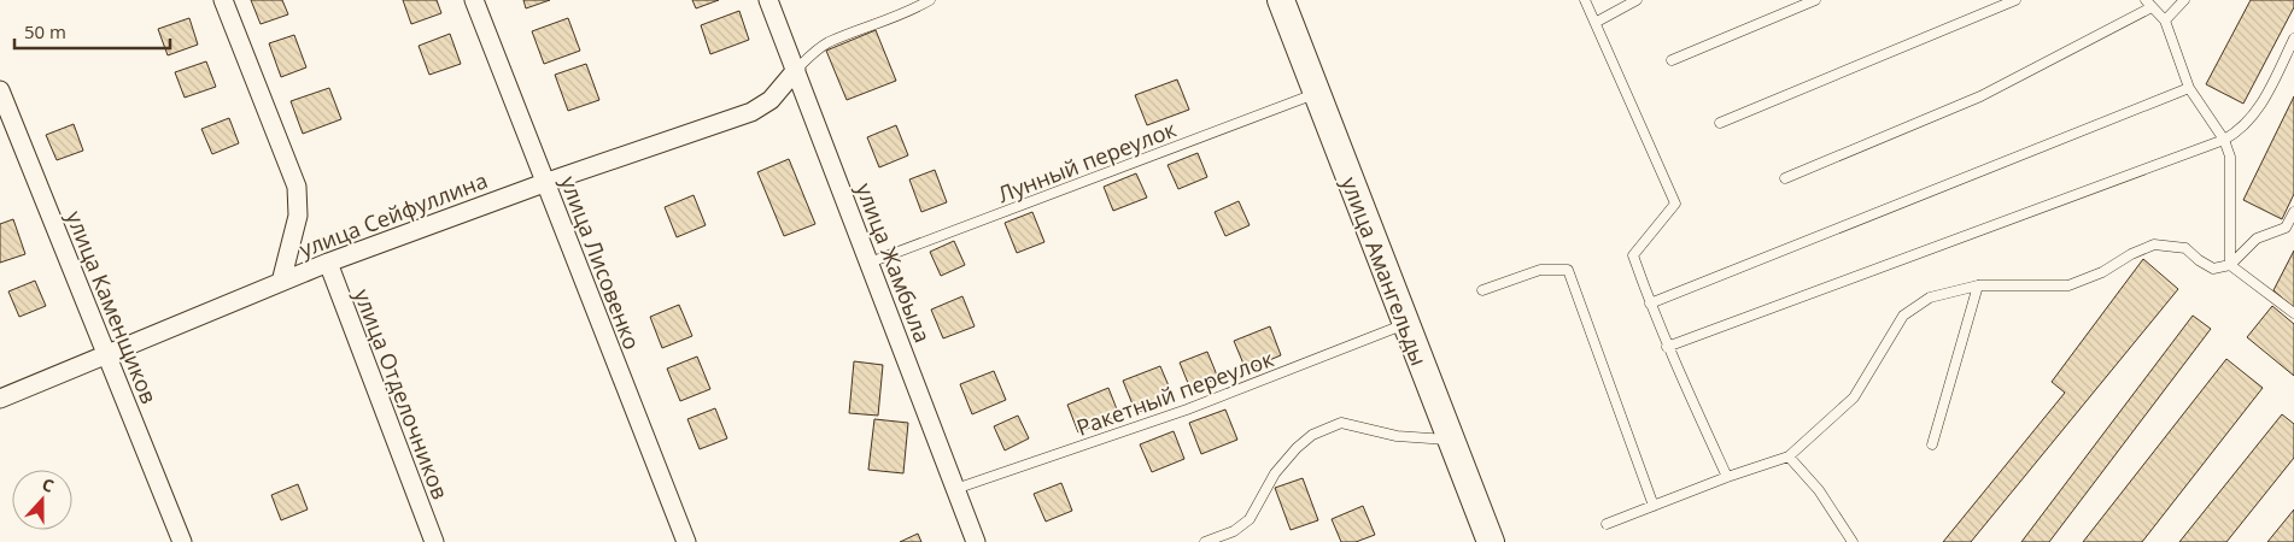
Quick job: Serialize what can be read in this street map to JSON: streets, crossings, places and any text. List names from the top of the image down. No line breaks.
{"streets":{"street":["улица Сейфуллина","улица Лисовенко","улица Жамбыла","улица Амангельды","улица Каменщиков","улица Отделочников"],"lane":["Лунный переулок","Ракетный переулок"]},"crossings":[["Лунный переулок","улица Жамбыла"],["Лунный переулок","улица Амангельды"],["улица Сейфуллина","улица Лисовенко"],["улица Сейфуллина","улица Жамбыла"],["улица Сейфуллина","улица Каменщиков"],["улица Сейфуллина","улица Отделочников"],["улица Жамбыла","Ракетный переулок"],["улица Амангельды","Ракетный переулок"]],"scale_bar":"50 m","north":"top"}
